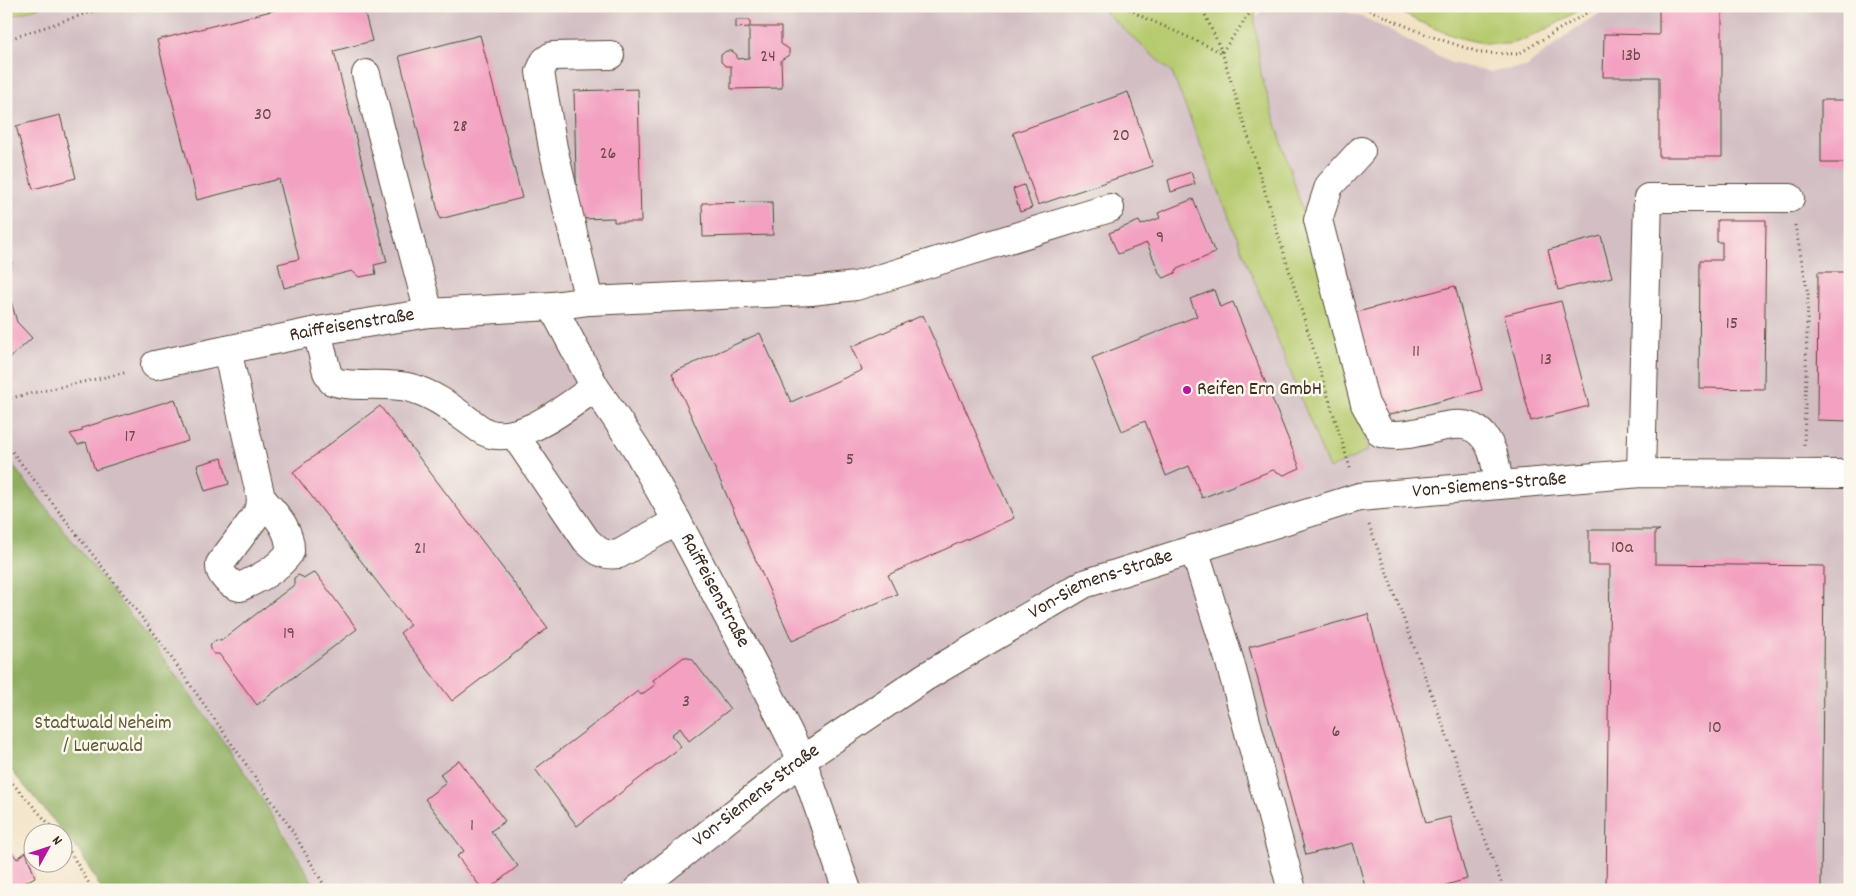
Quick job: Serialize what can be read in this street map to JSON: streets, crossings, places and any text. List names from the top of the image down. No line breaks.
{"streets":{"street":["Raiffeisenstraße","Von-Siemens-Straße"]},"crossings":[["Raiffeisenstraße","Von-Siemens-Straße"]],"parks":["Stadtwald Neheim / Luerwald"],"places":["Reifen Ern GmbH"],"house_numbers":["13b","24","30","28","20","26","9","15","11","13","17","5","10a","21","19","3","10","6","1"],"north":"top right"}
